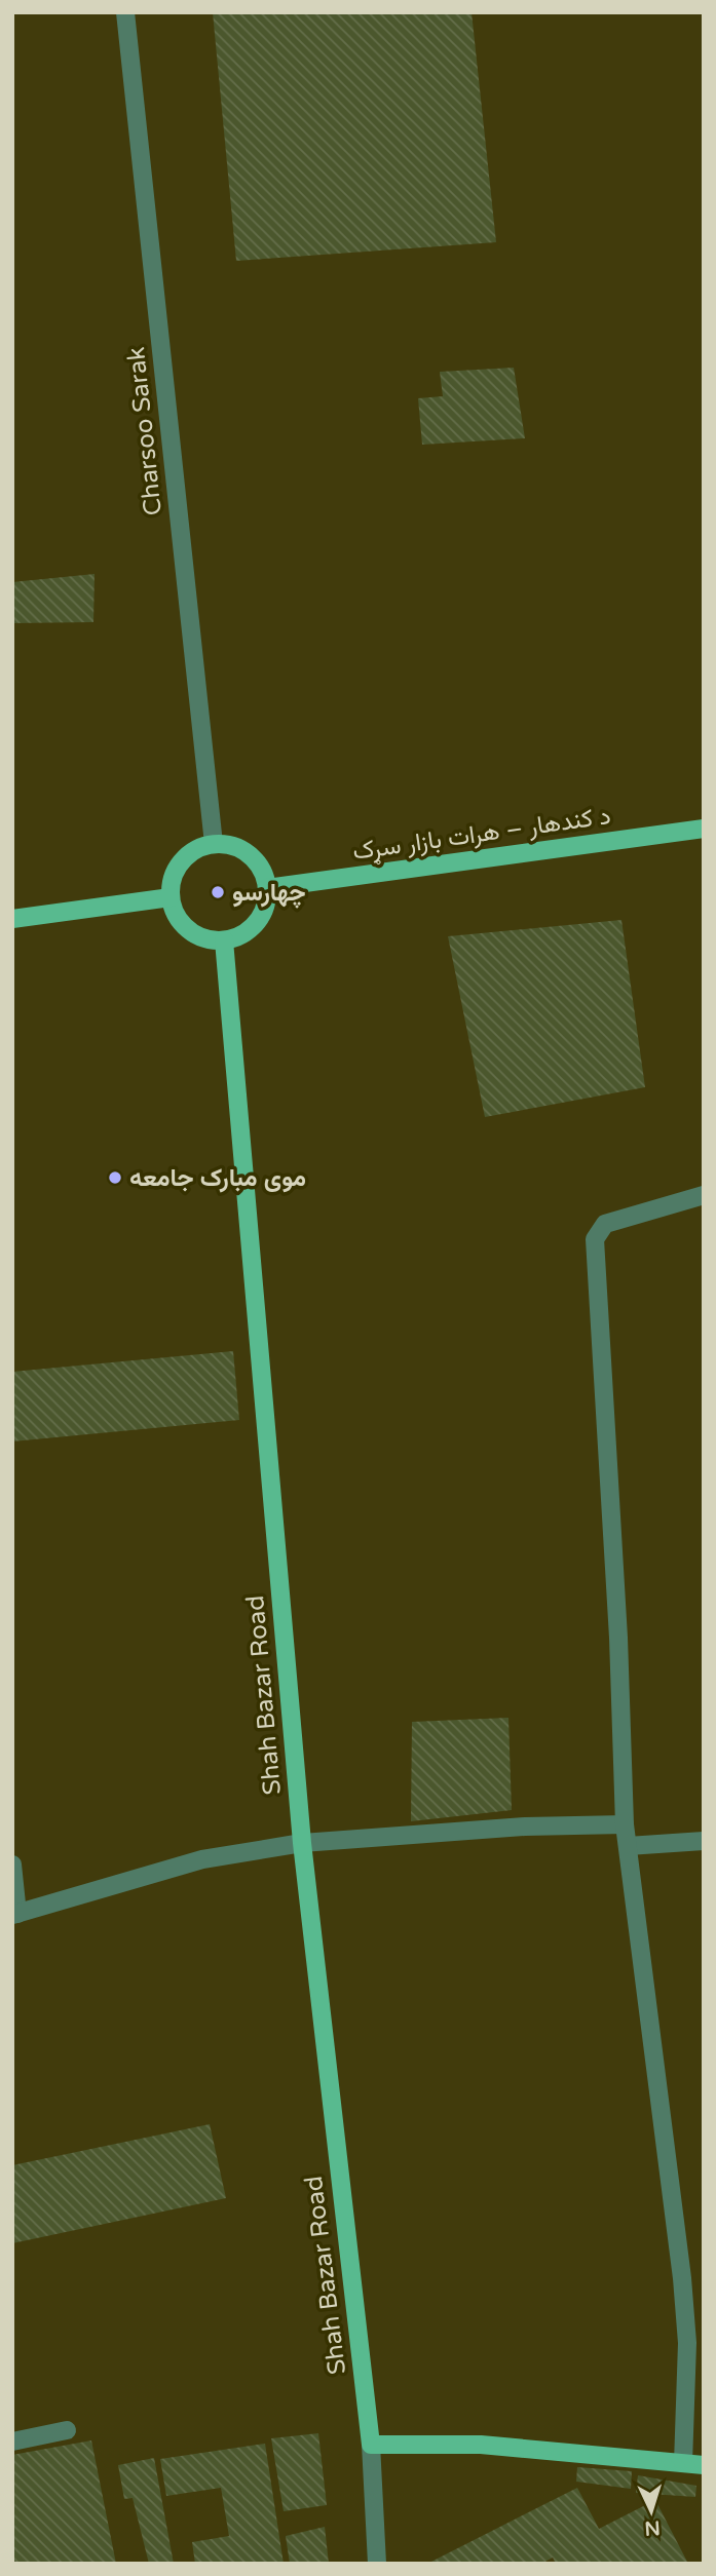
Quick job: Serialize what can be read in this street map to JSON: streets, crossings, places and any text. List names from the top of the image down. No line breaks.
{"streets":{"main road":["د کندهار – هرات بازار سړک","Shah Bazar Road"],"street":["Charsoo Sarak"]},"crossings":[["Charsoo Sarak","د کندهار – هرات بازار سړک"],["Charsoo Sarak","Shah Bazar Road"],["د کندهار – هرات بازار سړک","Shah Bazar Road"]],"places":["چهارسو","موی مبارک جامعه"],"north":"bottom"}
